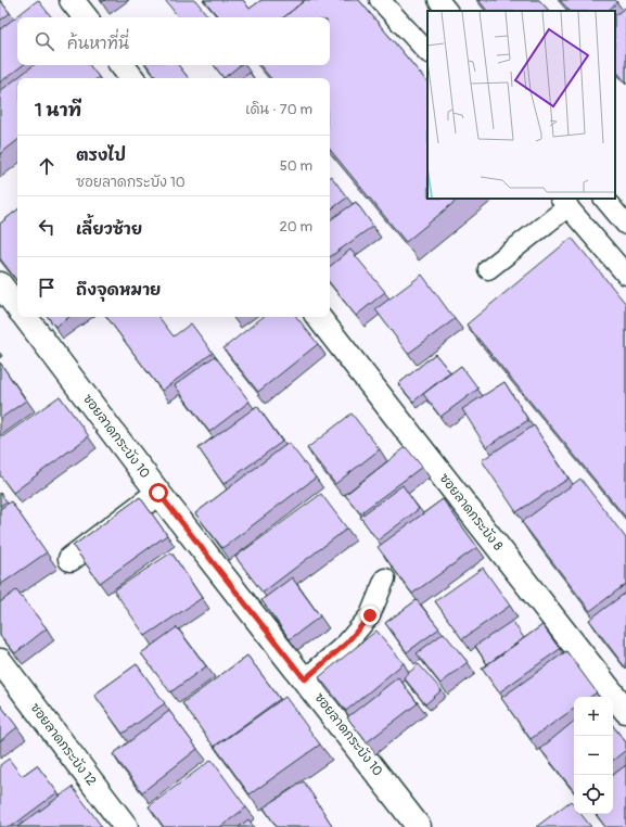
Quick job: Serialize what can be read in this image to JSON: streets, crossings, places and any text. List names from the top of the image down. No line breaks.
{"streets":{"street":["ซอยลาดกระบัง 10","ซอยลาดกระบัง 8","ซอยลาดกระบัง 12"]},"page":{"search":"ค้นหาที่นี่","heading":["1 นาที","เดิน · 70 m"],"list":[["ตรงไป","ซอยลาดกระบัง 10","50 m"],["เลี้ยวซ้าย","20 m"],"ถึงจุดหมาย"],"map_buttons":["+","−"]}}
